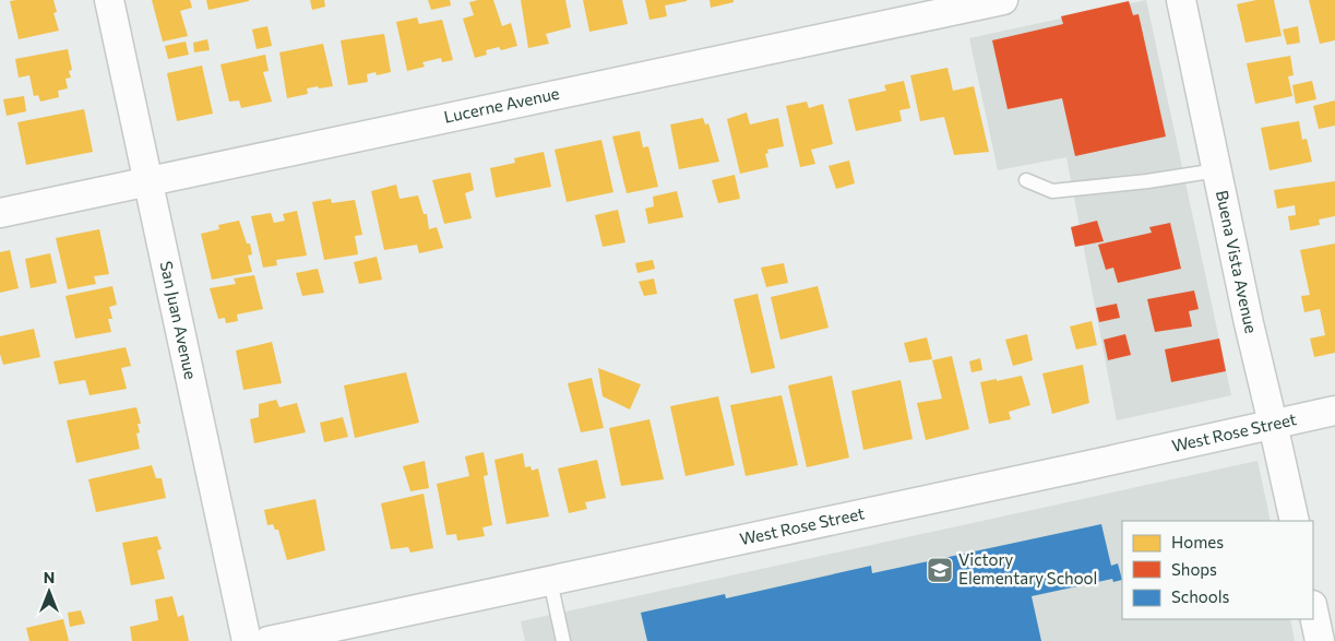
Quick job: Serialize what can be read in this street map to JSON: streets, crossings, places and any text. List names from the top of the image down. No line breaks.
{"streets":{"street":["Lucerne Avenue","Buena Vista Avenue","San Juan Avenue","West Rose Street"]},"crossings":[["Lucerne Avenue","San Juan Avenue"],["Buena Vista Avenue","West Rose Street"]],"places":{"school or university":["Victory Elementary School"]},"legend":["Homes","Shops","Schools"],"north":"top"}
